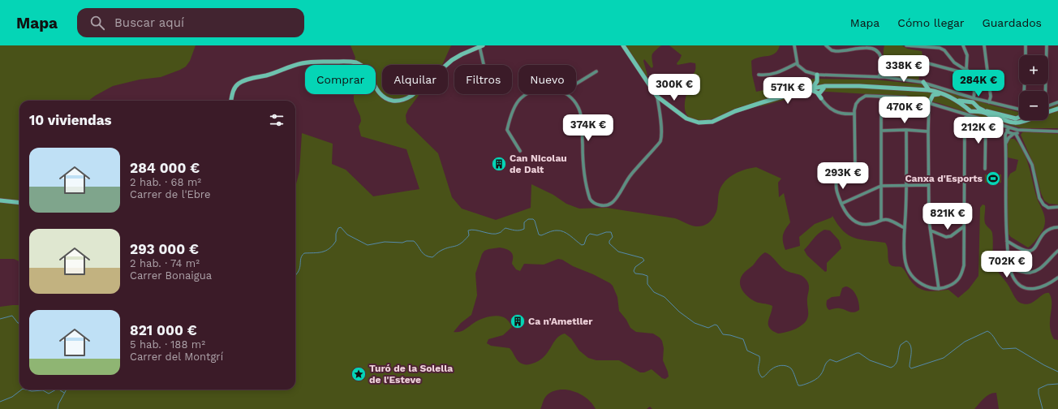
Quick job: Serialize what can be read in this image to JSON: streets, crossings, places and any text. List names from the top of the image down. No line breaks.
{"places":{"building":["Can Nicolau de Dalt","Ca n'Ametller"],"sports":["Canxa d'Esports"],"place":["Turó de la Solella de l'Esteve"]},"page":{"header":"Mapa","search":"Buscar aquí","nav":["Mapa","Cómo llegar","Guardados"],"map_buttons":["+","−"],"price":["338K €","284K €","300K €","571K €","470K €","374K €","212K €","293K €","821K €","702K €"],"chip":["Comprar","Alquilar","Filtros","Nuevo"],"heading":"10 viviendas","list":[{"name":"284 000 €","note":"2 hab. · 68 m² · Carrer de l'Ebre"},{"name":"293 000 €","note":"2 hab. · 74 m² · Carrer Bonaigua"},{"name":"821 000 €","note":"5 hab. · 188 m² · Carrer del Montgrí"}]}}
